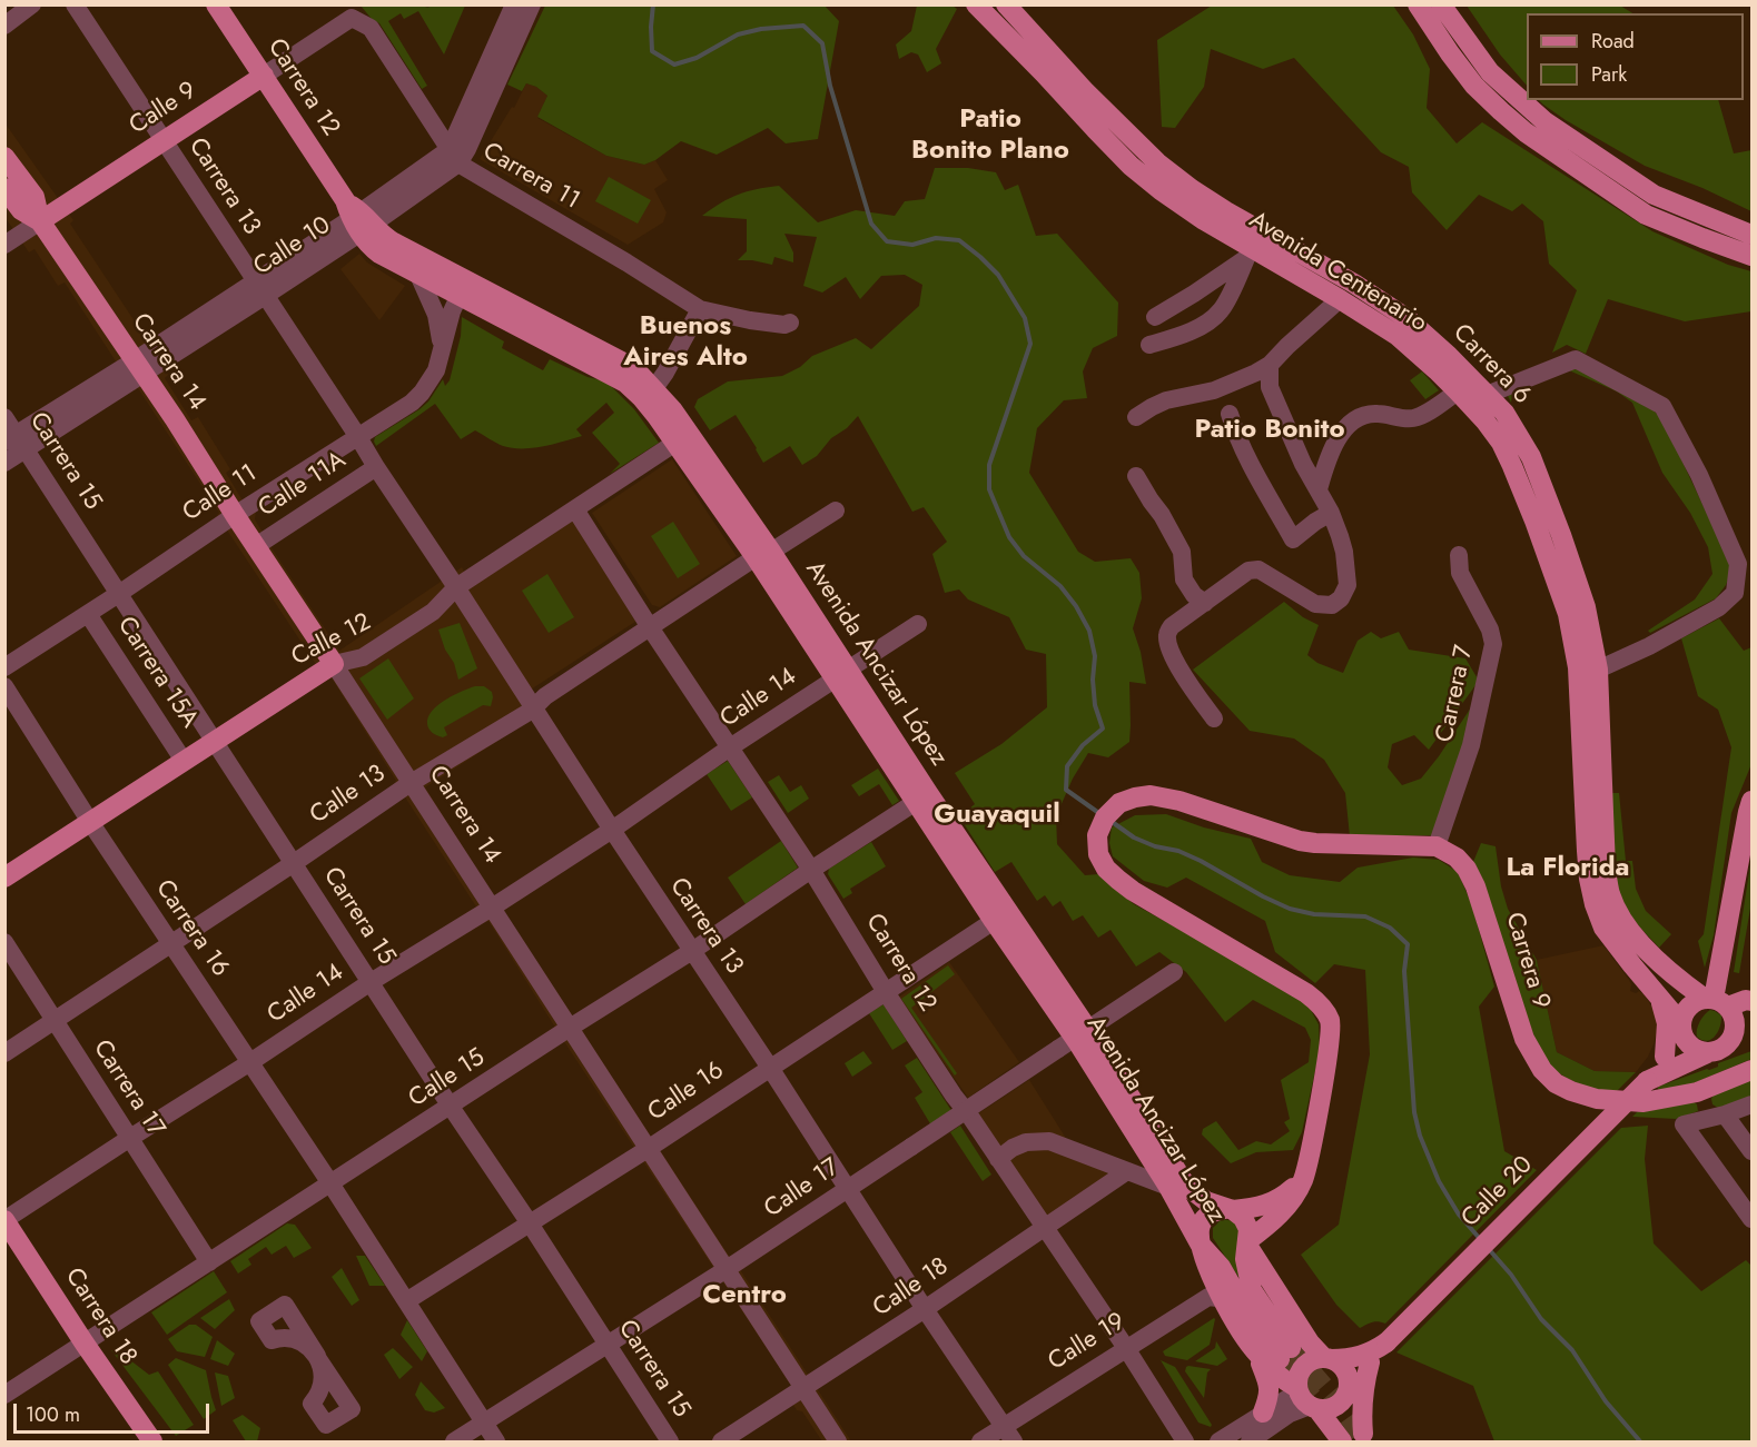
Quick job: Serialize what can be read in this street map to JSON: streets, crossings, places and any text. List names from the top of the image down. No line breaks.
{"streets":{"main road":["Carrera 12","Calle 9","Avenida Centenario","Carrera 14","Carrera 6","Calle 12","Avenida Ancizar López","Carrera 9","Calle 20","Carrera 18"],"street":["Carrera 11","Carrera 13","Calle 10","Carrera 15","Calle 11A","Calle 11","Carrera 15A","Carrera 7","Calle 14","Calle 13","Carrera 16","Calle 15","Carrera 17","Calle 16","Calle 17","Calle 18","Calle 19"]},"crossings":[["Carrera 12","Calle 9"],["Carrera 12","Calle 10"],["Carrera 12","Calle 12"],["Carrera 12","Avenida Ancizar López"],["Carrera 12","Calle 14"],["Carrera 12","Calle 13"],["Carrera 12","Calle 15"],["Carrera 12","Calle 16"],["Carrera 12","Calle 18"],["Carrera 12","Calle 19"],["Calle 9","Carrera 11"],["Calle 9","Carrera 13"],["Calle 9","Carrera 14"],["Carrera 11","Calle 10"],["Carrera 13","Calle 10"],["Carrera 13","Calle 11A"],["Carrera 13","Calle 11"],["Carrera 13","Calle 12"],["Carrera 13","Calle 14"],["Carrera 13","Calle 13"],["Carrera 13","Calle 15"],["Carrera 13","Calle 16"],["Carrera 13","Calle 17"],["Carrera 13","Calle 18"],["Carrera 13","Calle 19"],["Calle 10","Carrera 14"],["Calle 10","Carrera 15"],["Calle 10","Avenida Ancizar López"],["Avenida Centenario","Carrera 6"],["Avenida Centenario","Calle 20"],["Carrera 14","Calle 11A"],["Carrera 14","Calle 11"],["Carrera 14","Calle 12"],["Carrera 14","Calle 14"],["Carrera 14","Calle 13"],["Carrera 14","Calle 15"],["Carrera 14","Calle 16"],["Carrera 14","Calle 17"],["Carrera 14","Calle 18"],["Carrera 6","Calle 20"],["Carrera 15","Calle 11"],["Carrera 15","Calle 12"],["Carrera 15","Calle 14"],["Carrera 15","Calle 13"],["Carrera 15","Calle 15"],["Carrera 15","Calle 16"],["Carrera 15","Calle 17"],["Calle 11","Avenida Ancizar López"],["Calle 11","Carrera 15A"],["Calle 12","Avenida Ancizar López"],["Calle 12","Carrera 15A"],["Calle 12","Carrera 16"],["Avenida Ancizar López","Calle 14"],["Avenida Ancizar López","Calle 13"],["Avenida Ancizar López","Calle 15"],["Avenida Ancizar López","Calle 16"],["Avenida Ancizar López","Calle 17"],["Carrera 7","Carrera 9"],["Calle 14","Carrera 16"],["Calle 14","Carrera 17"],["Calle 14","Carrera 18"],["Calle 13","Carrera 16"],["Calle 13","Carrera 17"],["Carrera 16","Calle 15"],["Carrera 16","Calle 16"],["Carrera 16","Calle 17"],["Calle 15","Carrera 17"],["Calle 15","Carrera 18"]],"districts":["Patio Bonito Plano","Buenos Aires Alto","Patio Bonito","Guayaquil","La Florida","Centro"],"legend":["Road","Park"],"scale_bar":"100 m"}
